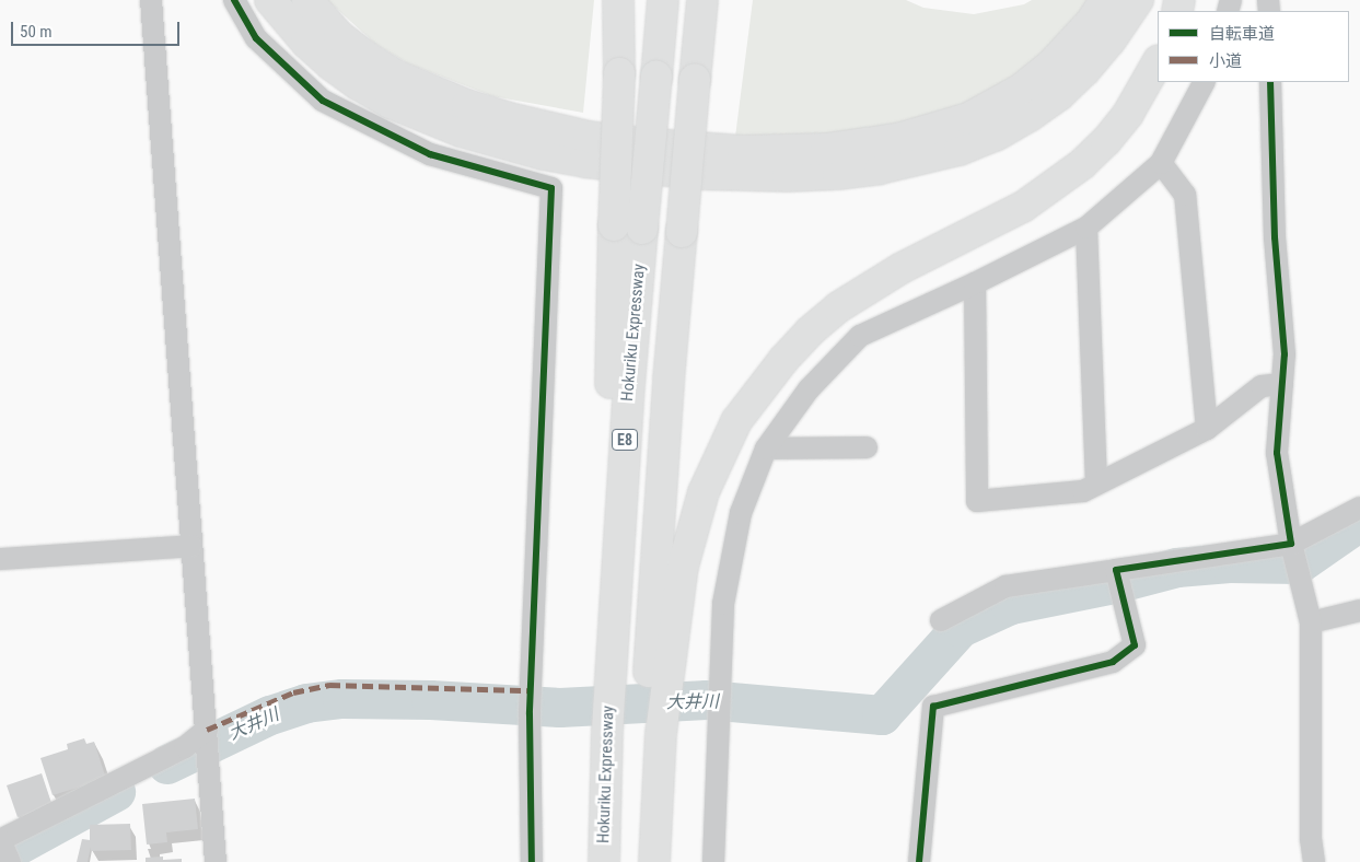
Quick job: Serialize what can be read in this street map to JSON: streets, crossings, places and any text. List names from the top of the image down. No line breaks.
{"streets":{"highway":["Hokuriku Expressway","E8"]},"water":["大井川"],"legend":["自転車道","小道"],"scale_bar":"50 m"}
